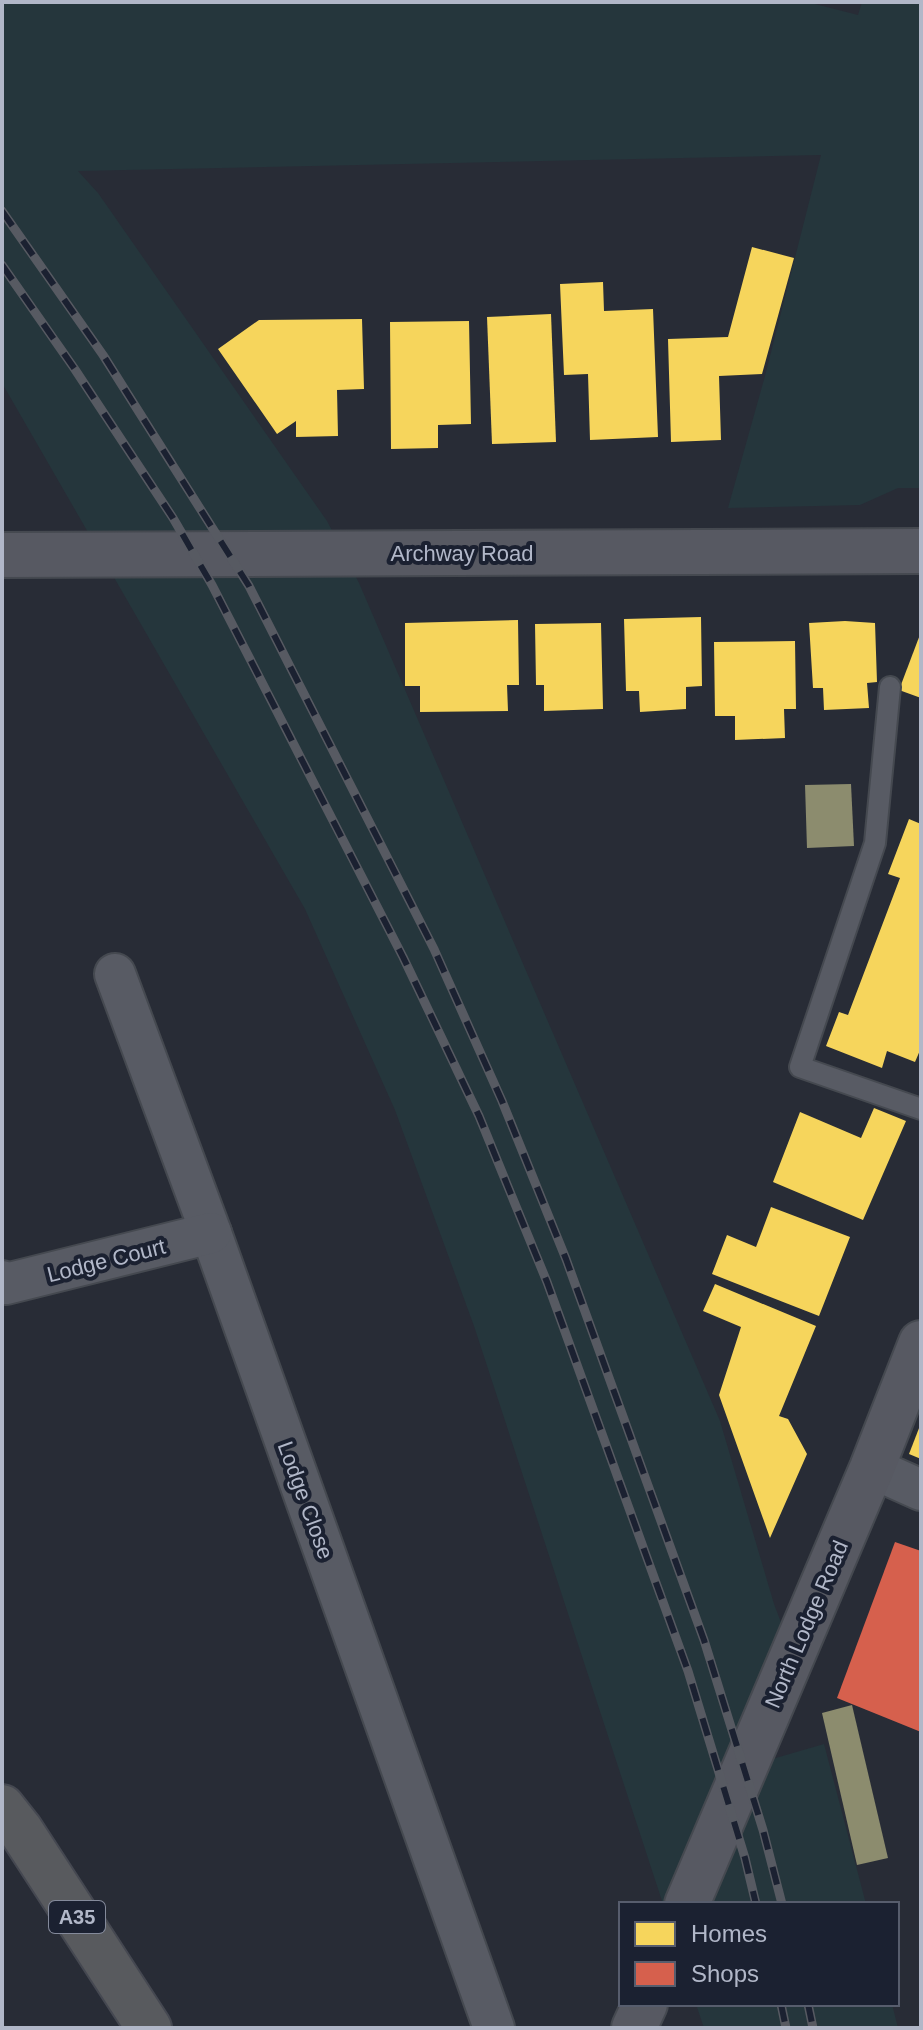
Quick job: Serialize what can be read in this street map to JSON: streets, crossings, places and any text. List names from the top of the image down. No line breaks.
{"streets":{"highway":["A35"],"street":["Archway Road","Lodge Court","Lodge Close","North Lodge Road"]},"crossings":[["Lodge Court","Lodge Close"]],"legend":["Homes","Shops"]}
